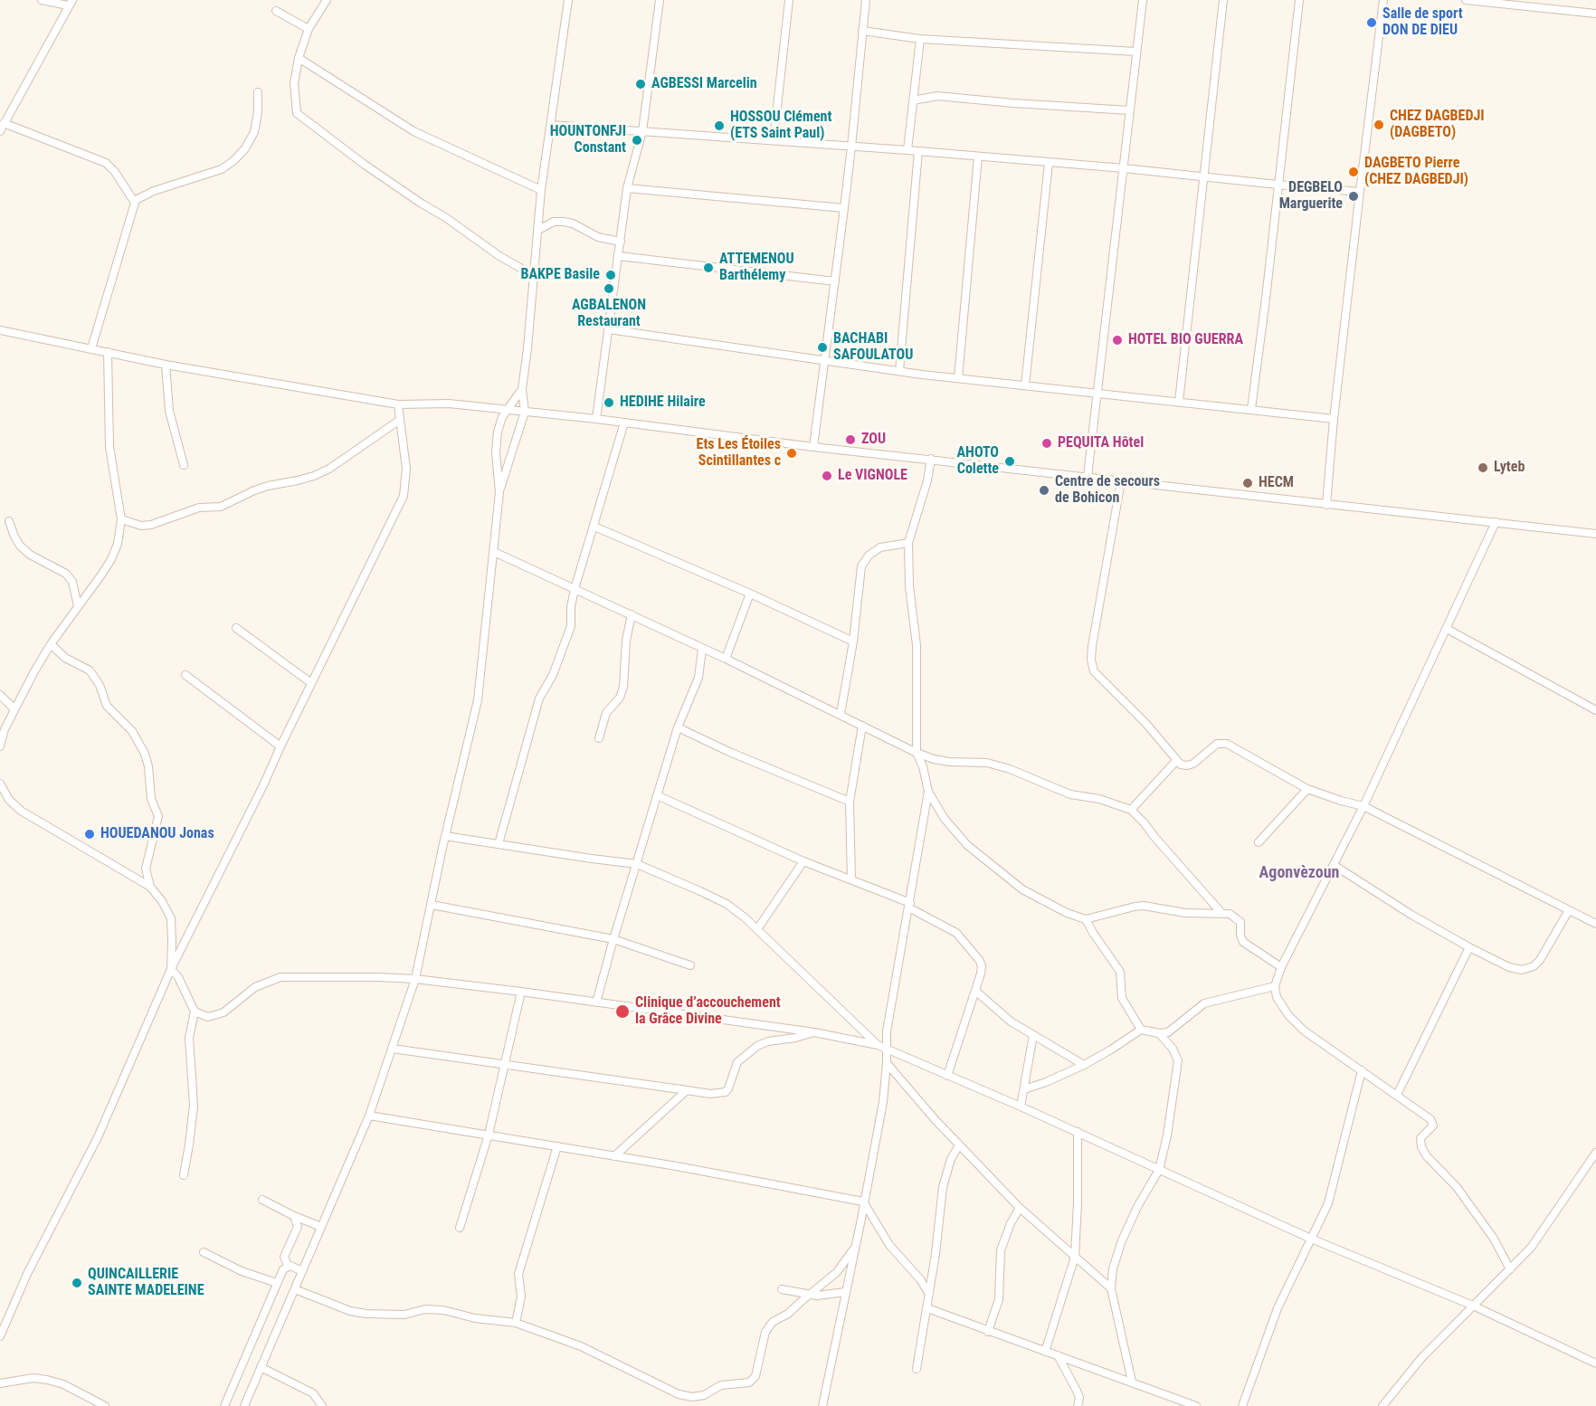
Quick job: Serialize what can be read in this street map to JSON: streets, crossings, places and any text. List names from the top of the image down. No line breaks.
{"districts":["Agonvèzoun"],"places":["Salle de sport DON DE DIEU","AGBESSI Marcelin","CHEZ DAGBEDJI (DAGBETO)","HOSSOU Clément (ETS Saint Paul)","HOUNTONFJI Constant","DAGBETO Pierre (CHEZ DAGBEDJI)","DEGBELO Marguerite","ATTEMENOU Barthélemy","BAKPE Basile","AGBALENON Restaurant","HOTEL BIO GUERRA","BACHABI SAFOULATOU","HEDIHE Hilaire","ZOU","PEQUITA Hôtel","Ets Les Étoiles Scintillantes c","AHOTO Colette","Lyteb","Le VIGNOLE","HECM","Centre de secours de Bohicon","HOUEDANOU Jonas","Clinique d’accouchement la Grâce Divine","QUINCAILLERIE SAINTE MADELEINE"]}
